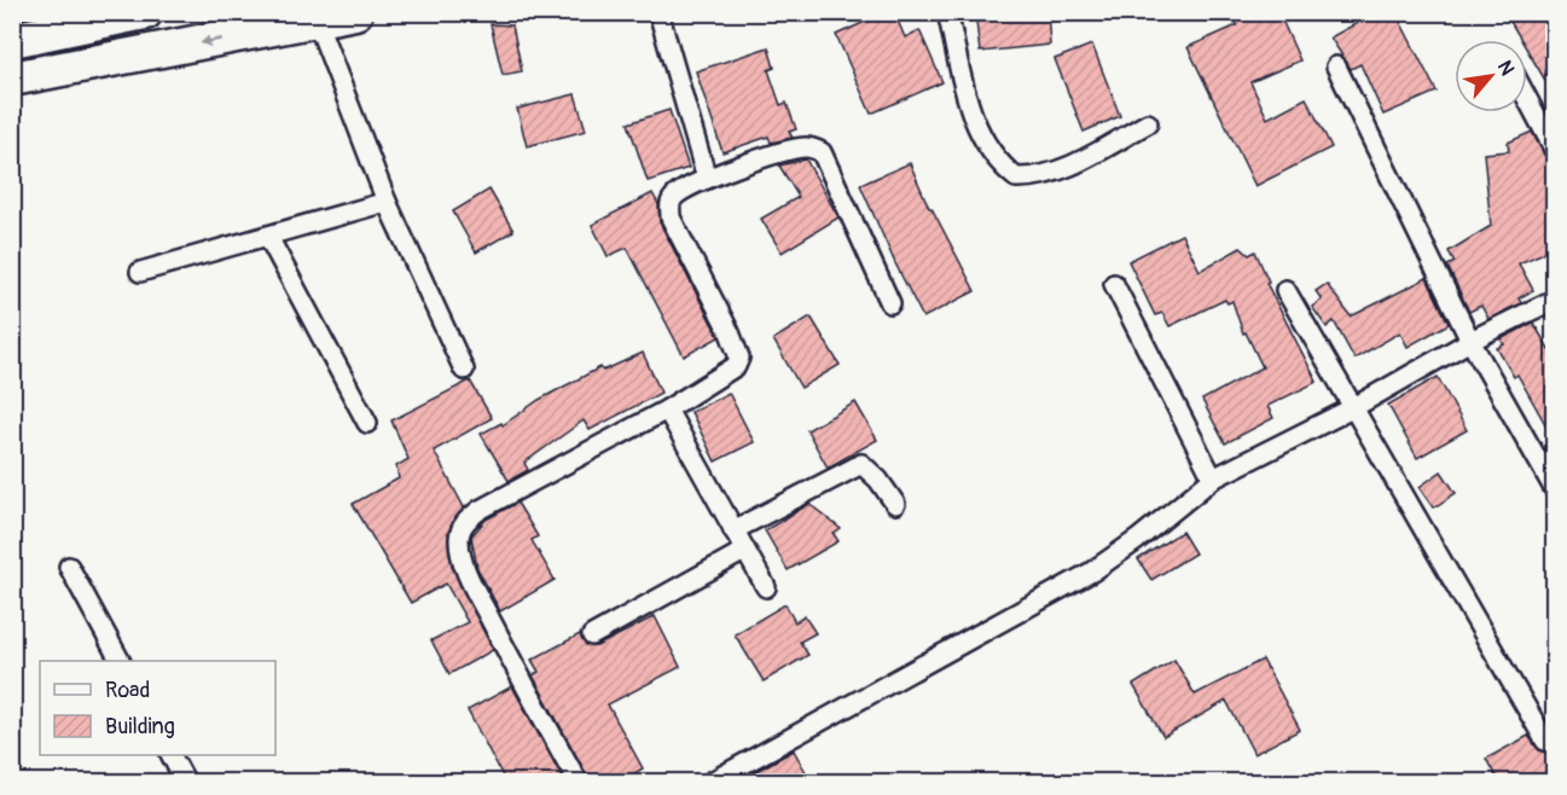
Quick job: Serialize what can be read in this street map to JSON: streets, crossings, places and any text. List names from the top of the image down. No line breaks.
{"legend":["Road","Building"],"north":"top right"}
